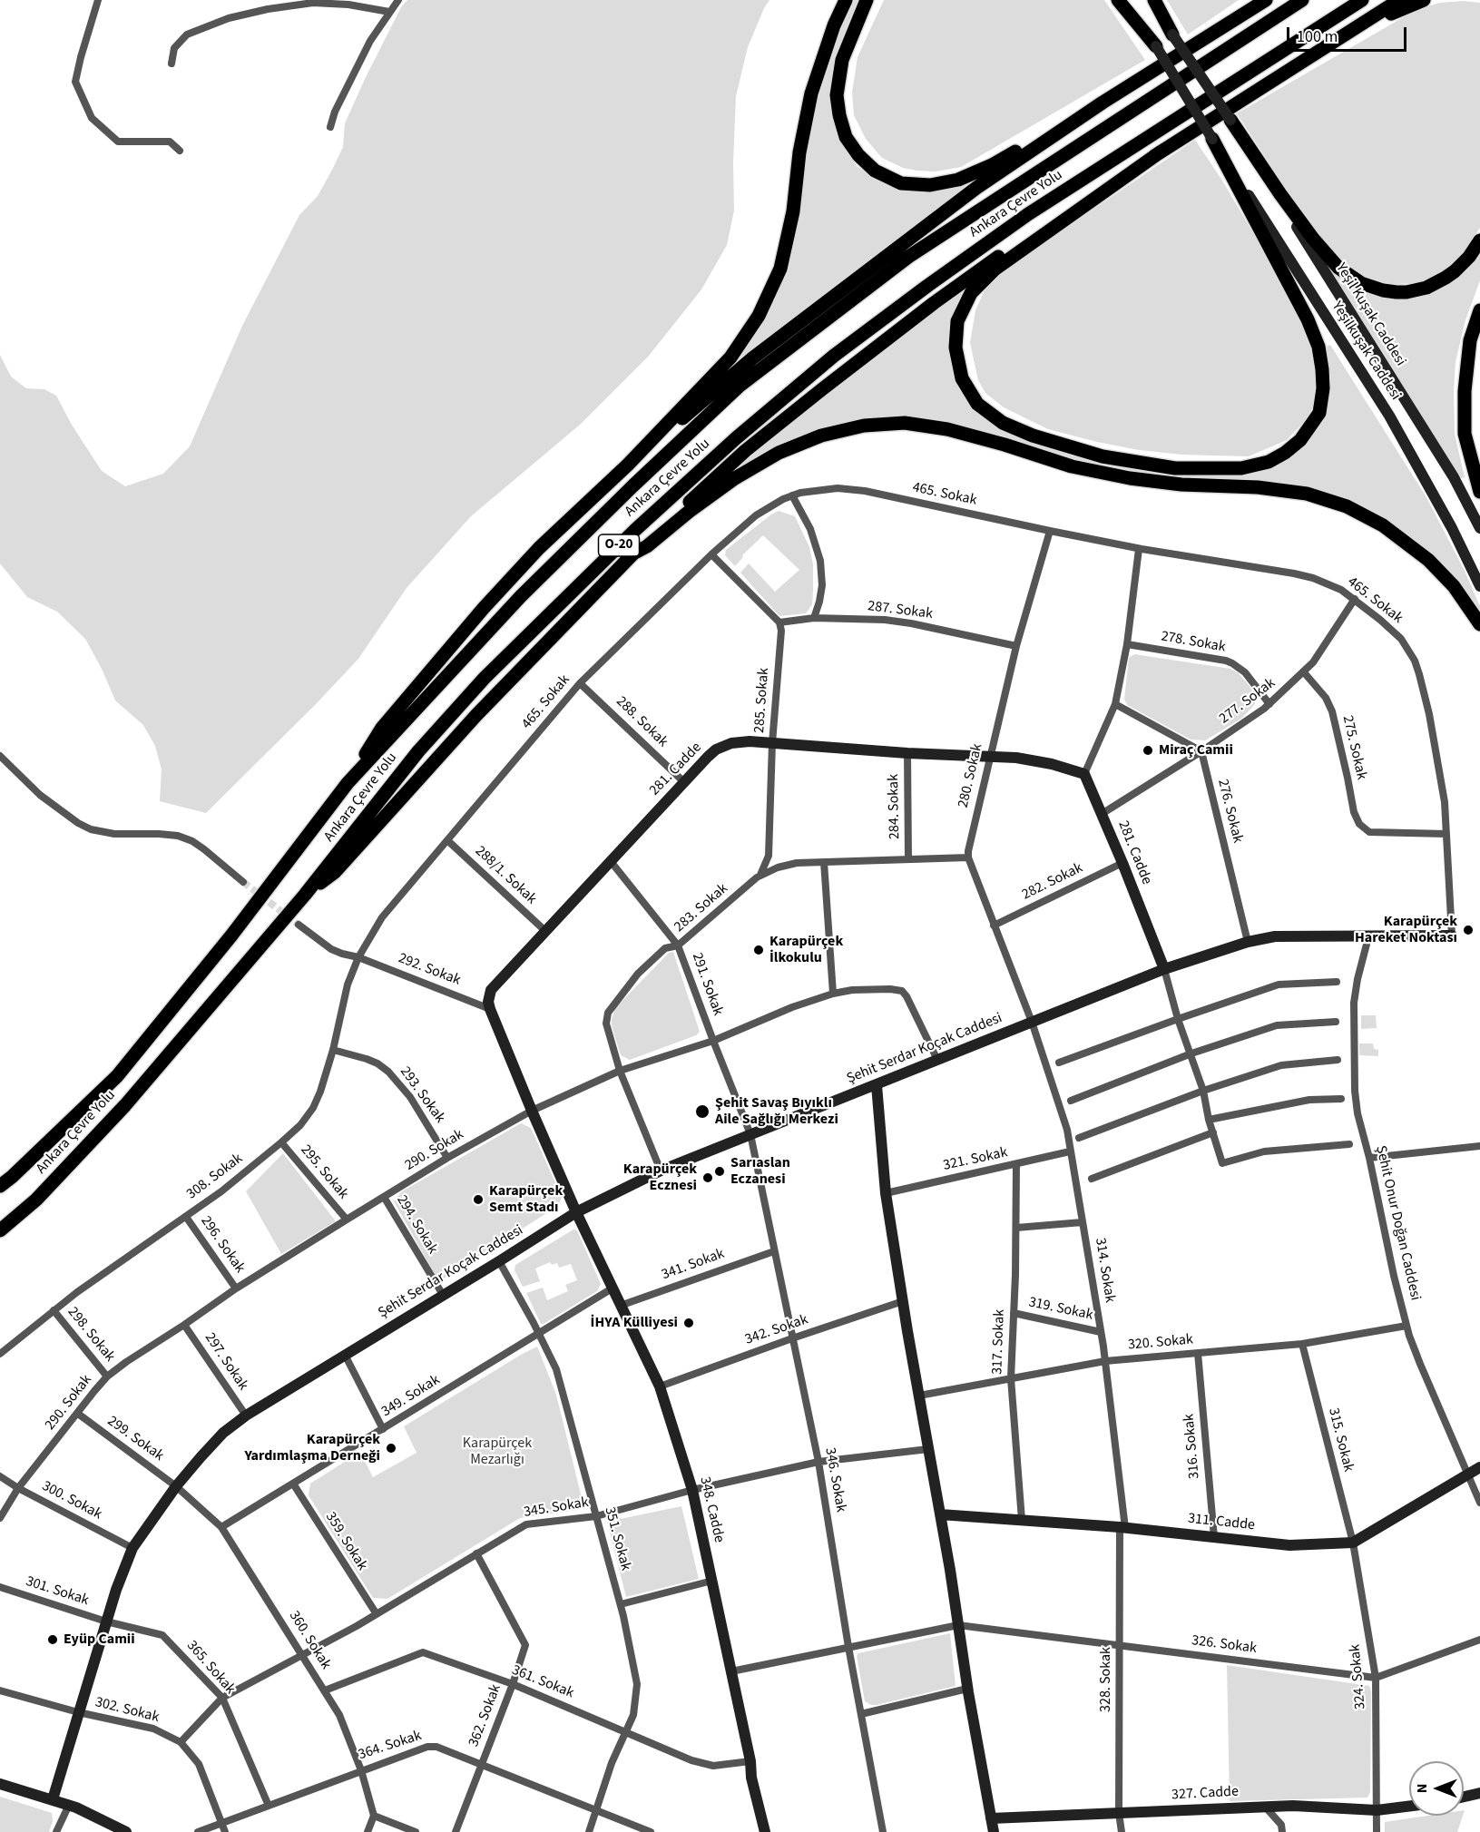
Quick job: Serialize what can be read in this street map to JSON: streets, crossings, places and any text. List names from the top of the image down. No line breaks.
{"streets":{"highway":["Ankara Çevre Yolu","O-20"],"street":["Yeşil Kuşak Caddesi","Yeşilkuşak Caddesi","465. Sokak","287. Sokak","278. Sokak","285. Sokak","277. Sokak","288. Sokak","275. Sokak","281. Cadde","280. Sokak","284. Sokak","276. Sokak","288/1. Sokak","282. Sokak","283. Sokak","292. Sokak","291. Sokak","Şehit Serdar Koçak Caddesi","293. Sokak","290. Sokak","321. Sokak","295. Sokak","308. Sokak","Şehit Onur Doğan Caddesi","294. Sokak","296. Sokak","341. Sokak","314. Sokak","319. Sokak","342. Sokak","298. Sokak","317. Sokak","320. Sokak","297. Sokak","349. Sokak","299. Sokak","315. Sokak","316. Sokak","346. Sokak","300. Sokak","345. Sokak","348. Cadde","311. Cadde","351. Sokak","359. Sokak","301. Sokak","360. Sokak","326. Sokak","365. Sokak","324. Sokak","328. Sokak","361. Sokak","302. Sokak","362. Sokak","364. Sokak","327. Cadde"]},"crossings":[["465. Sokak","277. Sokak"],["465. Sokak","288. Sokak"],["465. Sokak","275. Sokak"],["465. Sokak","280. Sokak"],["465. Sokak","288/1. Sokak"],["465. Sokak","292. Sokak"],["465. Sokak","Şehit Serdar Koçak Caddesi"],["465. Sokak","308. Sokak"],["287. Sokak","285. Sokak"],["287. Sokak","280. Sokak"],["278. Sokak","277. Sokak"],["285. Sokak","281. Cadde"],["285. Sokak","283. Sokak"],["277. Sokak","275. Sokak"],["277. Sokak","281. Cadde"],["277. Sokak","276. Sokak"],["288. Sokak","281. Cadde"],["281. Cadde","280. Sokak"],["281. Cadde","284. Sokak"],["281. Cadde","288/1. Sokak"],["281. Cadde","282. Sokak"],["281. Cadde","292. Sokak"],["281. Cadde","291. Sokak"],["281. Cadde","Şehit Serdar Koçak Caddesi"],["280. Sokak","282. Sokak"],["280. Sokak","283. Sokak"],["280. Sokak","Şehit Serdar Koçak Caddesi"],["280. Sokak","314. Sokak"],["284. Sokak","283. Sokak"],["276. Sokak","Şehit Serdar Koçak Caddesi"],["283. Sokak","291. Sokak"],["283. Sokak","Şehit Serdar Koçak Caddesi"],["283. Sokak","290. Sokak"],["292. Sokak","308. Sokak"],["291. Sokak","Şehit Serdar Koçak Caddesi"],["291. Sokak","290. Sokak"],["291. Sokak","346. Sokak"],["Şehit Serdar Koçak Caddesi","290. Sokak"],["Şehit Serdar Koçak Caddesi","Şehit Onur Doğan Caddesi"],["Şehit Serdar Koçak Caddesi","294. Sokak"],["Şehit Serdar Koçak Caddesi","314. Sokak"],["Şehit Serdar Koçak Caddesi","297. Sokak"],["Şehit Serdar Koçak Caddesi","299. Sokak"],["Şehit Serdar Koçak Caddesi","346. Sokak"],["Şehit Serdar Koçak Caddesi","300. Sokak"],["Şehit Serdar Koçak Caddesi","348. Cadde"],["Şehit Serdar Koçak Caddesi","351. Sokak"],["Şehit Serdar Koçak Caddesi","301. Sokak"],["Şehit Serdar Koçak Caddesi","360. Sokak"],["Şehit Serdar Koçak Caddesi","365. Sokak"],["Şehit Serdar Koçak Caddesi","302. Sokak"],["293. Sokak","290. Sokak"],["293. Sokak","308. Sokak"],["290. Sokak","295. Sokak"],["290. Sokak","294. Sokak"],["290. Sokak","296. Sokak"],["290. Sokak","298. Sokak"],["290. Sokak","297. Sokak"],["290. Sokak","299. Sokak"],["290. Sokak","300. Sokak"],["321. Sokak","314. Sokak"],["321. Sokak","317. Sokak"],["295. Sokak","308. Sokak"],["308. Sokak","296. Sokak"],["308. Sokak","298. Sokak"],["Şehit Onur Doğan Caddesi","320. Sokak"],["Şehit Onur Doğan Caddesi","311. Cadde"],["341. Sokak","346. Sokak"],["341. Sokak","348. Cadde"],["314. Sokak","319. Sokak"],["314. Sokak","320. Sokak"],["314. Sokak","311. Cadde"],["314. Sokak","328. Sokak"],["319. Sokak","317. Sokak"],["342. Sokak","346. Sokak"],["342. Sokak","348. Cadde"],["317. Sokak","320. Sokak"],["317. Sokak","311. Cadde"],["320. Sokak","315. Sokak"],["320. Sokak","316. Sokak"],["349. Sokak","348. Cadde"],["349. Sokak","351. Sokak"],["349. Sokak","359. Sokak"],["349. Sokak","360. Sokak"],["299. Sokak","360. Sokak"],["315. Sokak","311. Cadde"],["315. Sokak","324. Sokak"],["316. Sokak","311. Cadde"],["346. Sokak","345. Sokak"],["346. Sokak","326. Sokak"],["345. Sokak","348. Cadde"],["345. Sokak","351. Sokak"],["345. Sokak","359. Sokak"],["345. Sokak","360. Sokak"],["345. Sokak","365. Sokak"],["345. Sokak","302. Sokak"],["345. Sokak","362. Sokak"],["348. Cadde","326. Sokak"],["348. Cadde","361. Sokak"],["311. Cadde","324. Sokak"],["311. Cadde","328. Sokak"],["351. Sokak","361. Sokak"],["351. Sokak","364. Sokak"],["301. Sokak","365. Sokak"],["360. Sokak","361. Sokak"],["360. Sokak","364. Sokak"],["326. Sokak","324. Sokak"],["326. Sokak","328. Sokak"],["365. Sokak","364. Sokak"],["324. Sokak","327. Cadde"],["328. Sokak","327. Cadde"],["361. Sokak","362. Sokak"],["302. Sokak","364. Sokak"],["362. Sokak","364. Sokak"]],"parks":["Karapürçek Mezarlığı"],"places":["Miraç Camii","Karapürçek Hareket Noktası","Karapürçek İlkokulu","Şehit Savaş Bıyıklı Aile Sağlığı Merkezi","Sarıaslan Eczanesi","Karapürçek Ecznesi","Karapürçek Semt Stadı","İHYA Külliyesi","Karapürçek Yardımlaşma Derneği","Eyüp Camii"],"scale_bar":"100 m","north":"left"}
